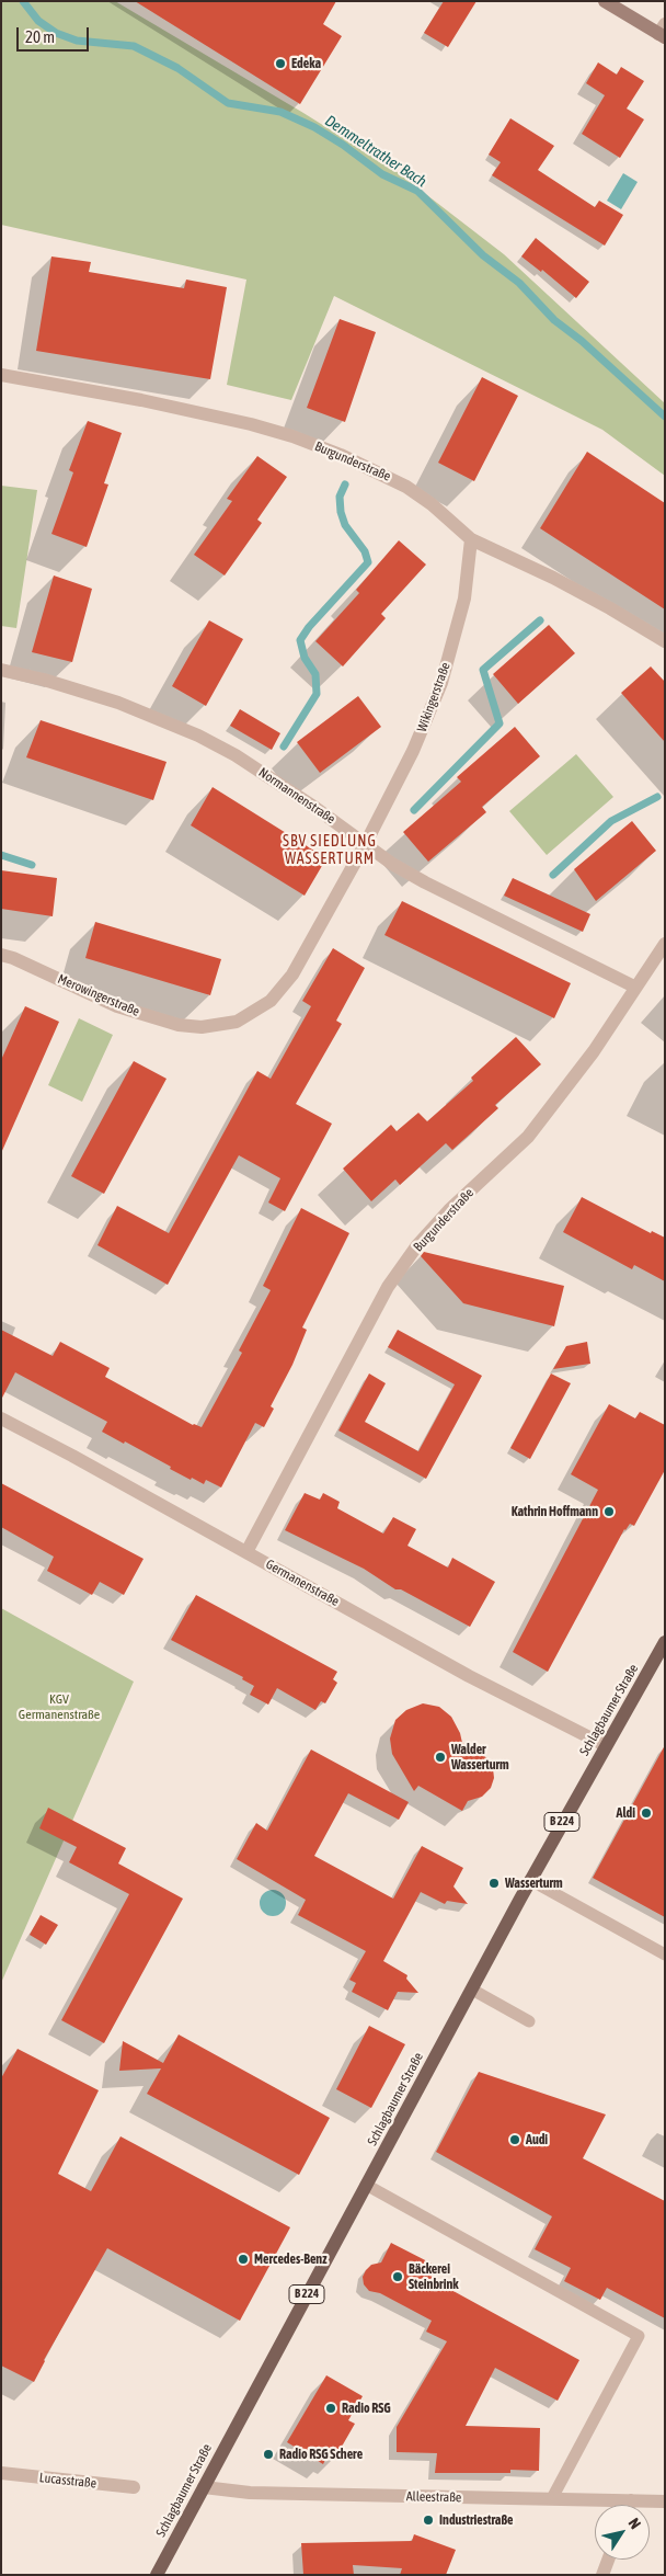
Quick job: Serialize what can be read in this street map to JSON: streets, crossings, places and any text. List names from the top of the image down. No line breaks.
{"streets":{"main road":["Schlagbaumer Straße","B 224"],"street":["Burgunderstraße","Wikingerstraße","Normannenstraße","Merowingerstraße","Germanenstraße","Lucasstraße","Alleestraße"]},"crossings":[["Burgunderstraße","Wikingerstraße"],["Burgunderstraße","Normannenstraße"],["Burgunderstraße","Germanenstraße"],["Wikingerstraße","Normannenstraße"],["Wikingerstraße","Merowingerstraße"],["Normannenstraße","Merowingerstraße"],["Germanenstraße","Schlagbaumer Straße"],["Schlagbaumer Straße","Alleestraße"]],"districts":["SBV SIEDLUNG WASSERTURM"],"water":["Demmeltrather Bach"],"parks":["KGV Germanenstraße"],"places":["Edeka","Kathrin Hoffmann","Walder Wasserturm","Aldi","Wasserturm","Audi","Mercedes-Benz","Bäckerei Steinbrink","Radio RSG","Radio RSG Schere","Industriestraße"],"scale_bar":"20 m","north":"top right"}
